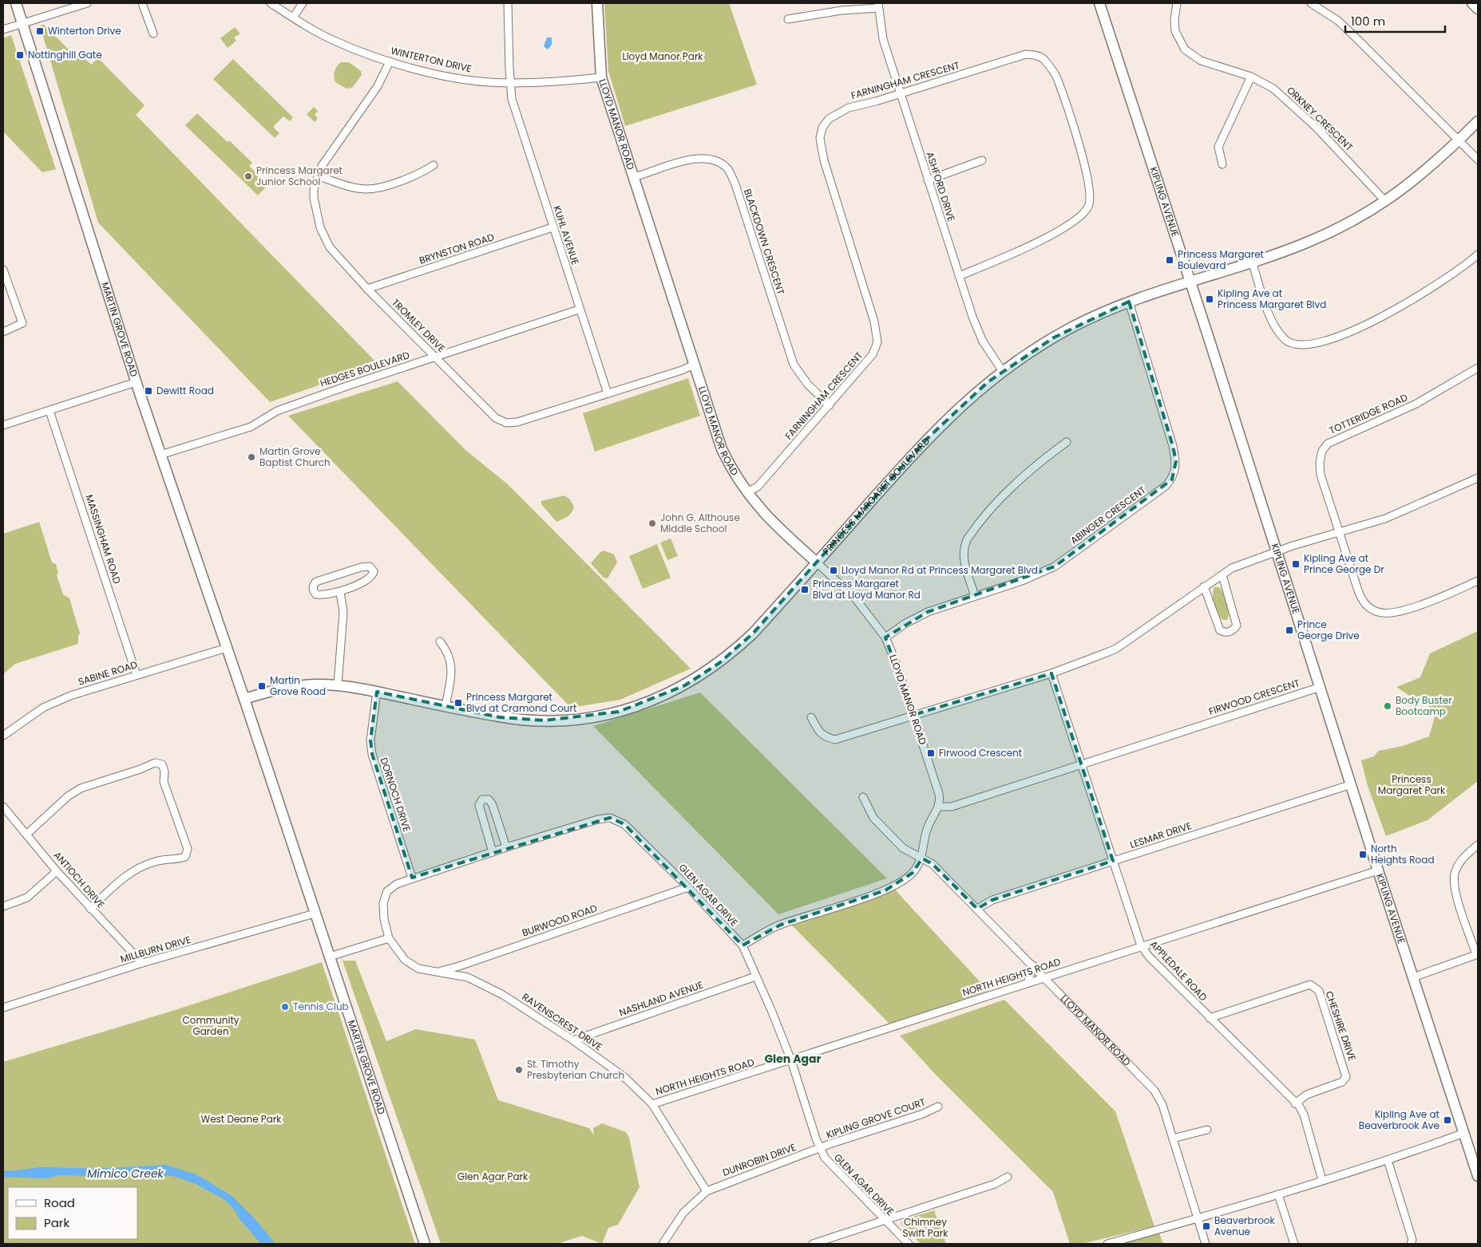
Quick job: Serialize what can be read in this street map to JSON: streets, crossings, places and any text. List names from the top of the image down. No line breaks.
{"streets":{"main road":["LLOYD MANOR ROAD","KIPLING AVENUE","MARTIN GROVE ROAD","PRINCESS MARGARET BOULEVARD"],"street":["WINTERTON DRIVE","FARNINGHAM CRESCENT","ORKNEY CRESCENT","ASHFORD DRIVE","KUHL AVENUE","BLACKDOWN CRESCENT","BRYNSTON ROAD","TROMLEY DRIVE","HEDGES BOULEVARD","TOTTERIDGE ROAD","ABINGER CRESCENT","MASSINGHAM ROAD","SABINE ROAD","FIRWOOD CRESCENT","DORNOCH DRIVE","LESMAR DRIVE","ANTIOCH DRIVE","GLEN AGAR DRIVE","BURWOOD ROAD","MILLBURN DRIVE","APPLEDALE ROAD","NORTH HEIGHTS ROAD","NASHLAND AVENUE","RAVENSCREST DRIVE","CHESHIRE DRIVE","KIPLING GROVE COURT","DUNROBIN DRIVE"]},"crossings":[["WINTERTON DRIVE","LLOYD MANOR ROAD"],["WINTERTON DRIVE","KUHL AVENUE"],["WINTERTON DRIVE","TROMLEY DRIVE"],["FARNINGHAM CRESCENT","LLOYD MANOR ROAD"],["FARNINGHAM CRESCENT","ASHFORD DRIVE"],["FARNINGHAM CRESCENT","BLACKDOWN CRESCENT"],["ORKNEY CRESCENT","PRINCESS MARGARET BOULEVARD"],["LLOYD MANOR ROAD","BLACKDOWN CRESCENT"],["LLOYD MANOR ROAD","TROMLEY DRIVE"],["LLOYD MANOR ROAD","PRINCESS MARGARET BOULEVARD"],["LLOYD MANOR ROAD","ABINGER CRESCENT"],["LLOYD MANOR ROAD","FIRWOOD CRESCENT"],["LLOYD MANOR ROAD","LESMAR DRIVE"],["LLOYD MANOR ROAD","NORTH HEIGHTS ROAD"],["ASHFORD DRIVE","PRINCESS MARGARET BOULEVARD"],["KIPLING AVENUE","PRINCESS MARGARET BOULEVARD"],["KIPLING AVENUE","FIRWOOD CRESCENT"],["KIPLING AVENUE","LESMAR DRIVE"],["KIPLING AVENUE","NORTH HEIGHTS ROAD"],["KUHL AVENUE","BRYNSTON ROAD"],["KUHL AVENUE","TROMLEY DRIVE"],["KUHL AVENUE","HEDGES BOULEVARD"],["BRYNSTON ROAD","TROMLEY DRIVE"],["TROMLEY DRIVE","HEDGES BOULEVARD"],["MARTIN GROVE ROAD","HEDGES BOULEVARD"],["MARTIN GROVE ROAD","PRINCESS MARGARET BOULEVARD"],["MARTIN GROVE ROAD","SABINE ROAD"],["MARTIN GROVE ROAD","MILLBURN DRIVE"],["PRINCESS MARGARET BOULEVARD","ABINGER CRESCENT"],["PRINCESS MARGARET BOULEVARD","DORNOCH DRIVE"],["MASSINGHAM ROAD","SABINE ROAD"],["FIRWOOD CRESCENT","APPLEDALE ROAD"],["DORNOCH DRIVE","GLEN AGAR DRIVE"],["LESMAR DRIVE","APPLEDALE ROAD"],["ANTIOCH DRIVE","MILLBURN DRIVE"],["GLEN AGAR DRIVE","BURWOOD ROAD"],["GLEN AGAR DRIVE","NORTH HEIGHTS ROAD"],["GLEN AGAR DRIVE","NASHLAND AVENUE"],["GLEN AGAR DRIVE","RAVENSCREST DRIVE"],["GLEN AGAR DRIVE","KIPLING GROVE COURT"],["GLEN AGAR DRIVE","DUNROBIN DRIVE"],["BURWOOD ROAD","RAVENSCREST DRIVE"],["APPLEDALE ROAD","NORTH HEIGHTS ROAD"],["APPLEDALE ROAD","CHESHIRE DRIVE"],["NORTH HEIGHTS ROAD","RAVENSCREST DRIVE"],["NASHLAND AVENUE","RAVENSCREST DRIVE"],["RAVENSCREST DRIVE","DUNROBIN DRIVE"],["KIPLING GROVE COURT","DUNROBIN DRIVE"]],"districts":["Glen Agar"],"water":["Mimico Creek"],"parks":["Lloyd Manor Park","Princess Margaret Park","Community Garden","West Deane Park","Glen Agar Park","Chimney Swift Park"],"places":{"transit":["Winterton Drive","Nottinghill Gate","Princess Margaret Boulevard","Kipling Ave at Princess Margaret Blvd","Dewitt Road","Kipling Ave at Prince George Dr","Lloyd Manor Rd at Princess Margaret Blvd","Princess Margaret Blvd at Lloyd Manor Rd","Prince George Drive","Martin Grove Road","Princess Margaret Blvd at Cramond Court","Firwood Crescent","North Heights Road","Kipling Ave at Beaverbrook Ave","Beaverbrook Avenue"],"other":["Princess Margaret Junior School","Martin Grove Baptist Church","John G. Althouse Middle School","Body Buster Bootcamp","Tennis Club","St. Timothy Presbyterian Church"]},"legend":["Road","Park"],"scale_bar":"100 m"}
